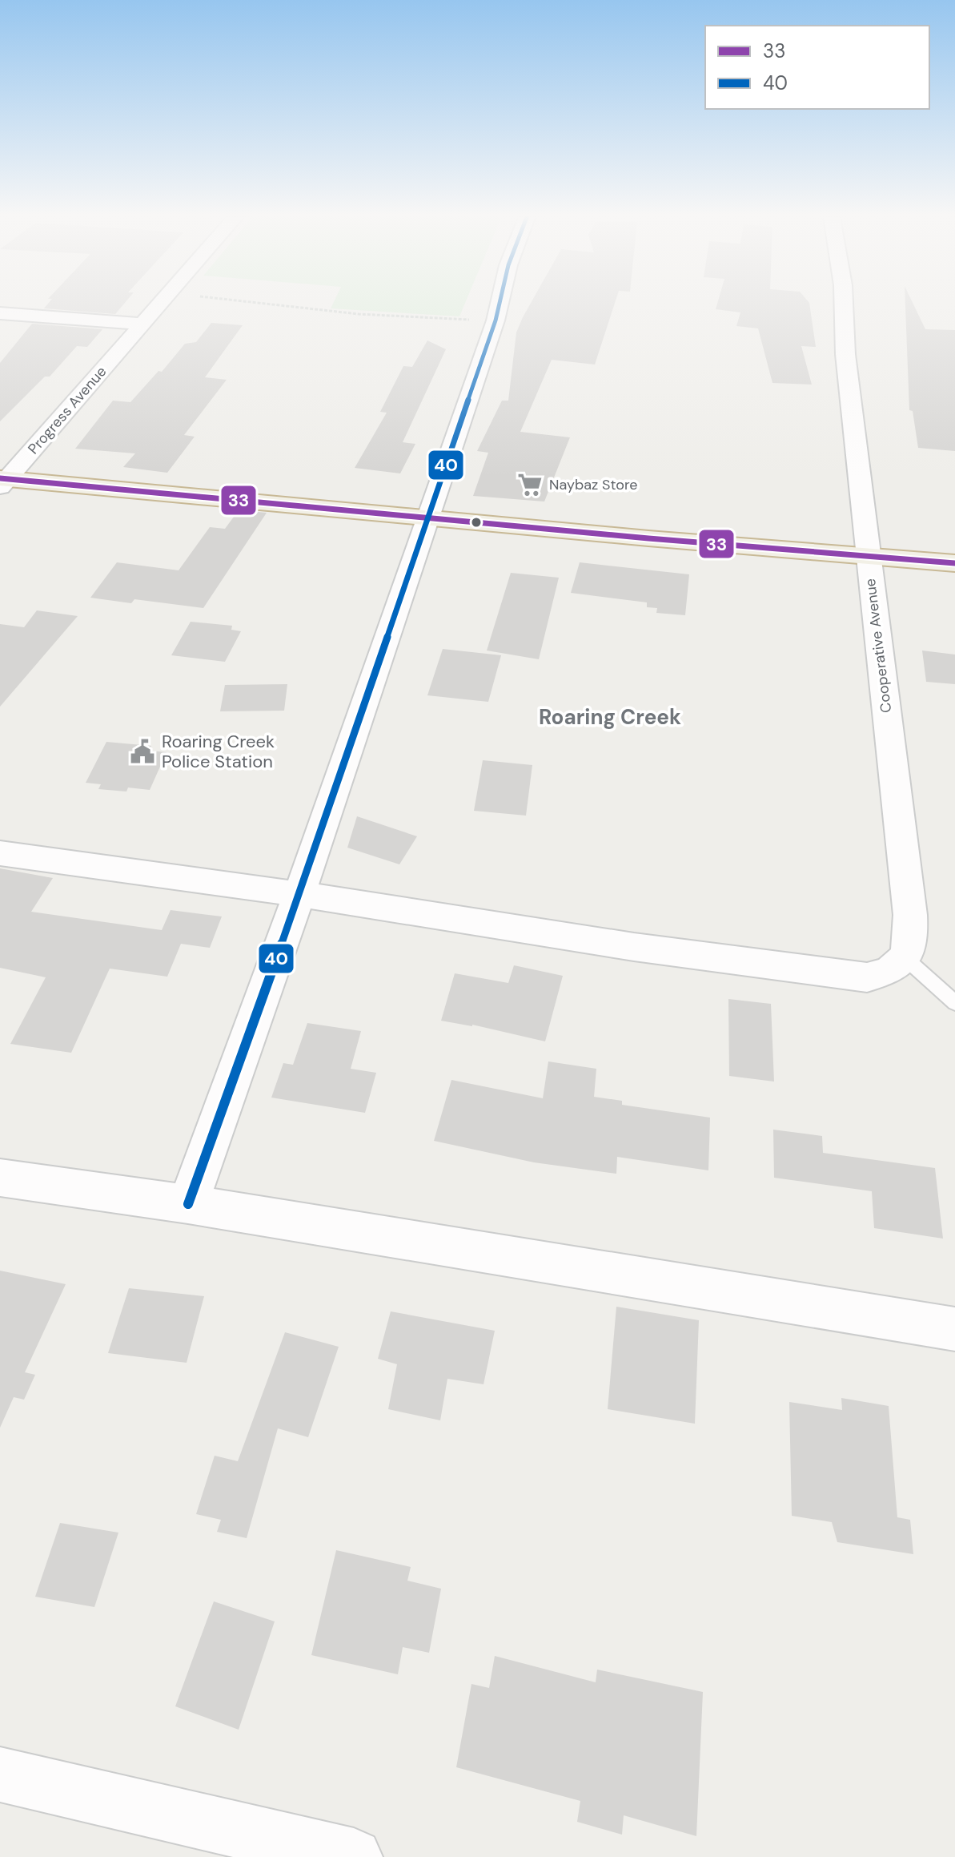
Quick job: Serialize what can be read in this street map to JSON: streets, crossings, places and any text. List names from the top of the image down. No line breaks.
{"streets":{"street":["Progress Avenue","Cooperative Avenue"]},"districts":["Roaring Creek"],"places":{"supermarket":["Naybaz Store"],"public building":["Roaring Creek Police Station"]},"lines":["transit line 40","transit line 33"],"legend":["33","40"]}
